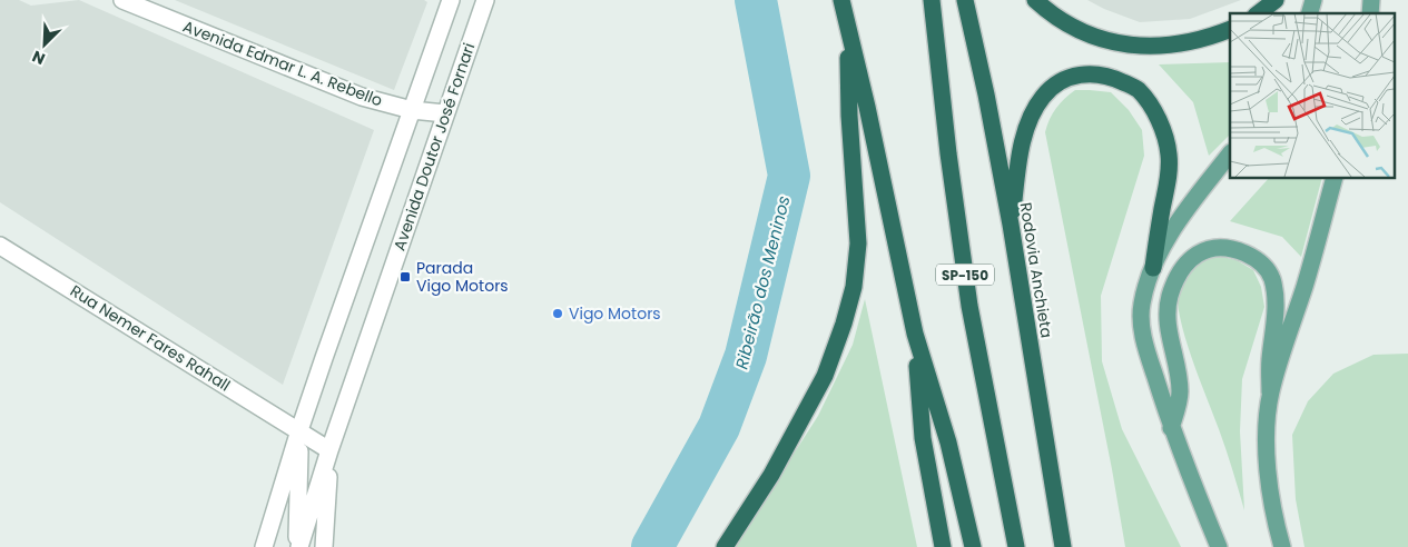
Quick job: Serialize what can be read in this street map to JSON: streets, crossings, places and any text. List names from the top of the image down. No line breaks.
{"streets":{"highway":["Rodovia Anchieta","SP-150"],"street":["Avenida Edmar L. A. Rebello","Avenida Doutor José Fornari","Rua Nemer Fares Rahall"]},"crossings":[["Avenida Edmar L. A. Rebello","Avenida Doutor José Fornari"],["Avenida Doutor José Fornari","Rua Nemer Fares Rahall"]],"water":["Ribeirão dos Meninos"],"places":{"transit":["Parada Vigo Motors"],"other":["Vigo Motors"]},"north":"bottom left"}
